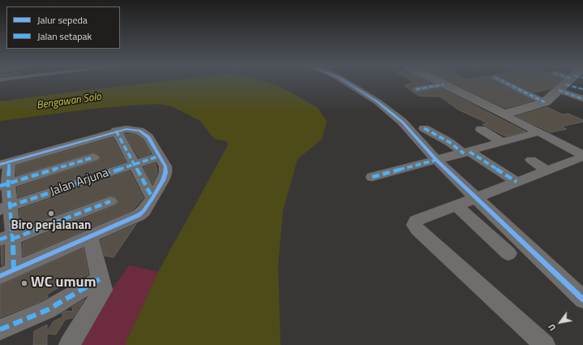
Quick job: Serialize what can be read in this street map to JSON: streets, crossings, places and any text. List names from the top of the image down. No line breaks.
{"streets":{"street":["Jalan Arjuna"]},"water":["Bengawan Solo"],"places":["Biro perjalanan","WC umum"],"legend":["Jalur sepeda","Jalan setapak"],"north":"bottom left"}
